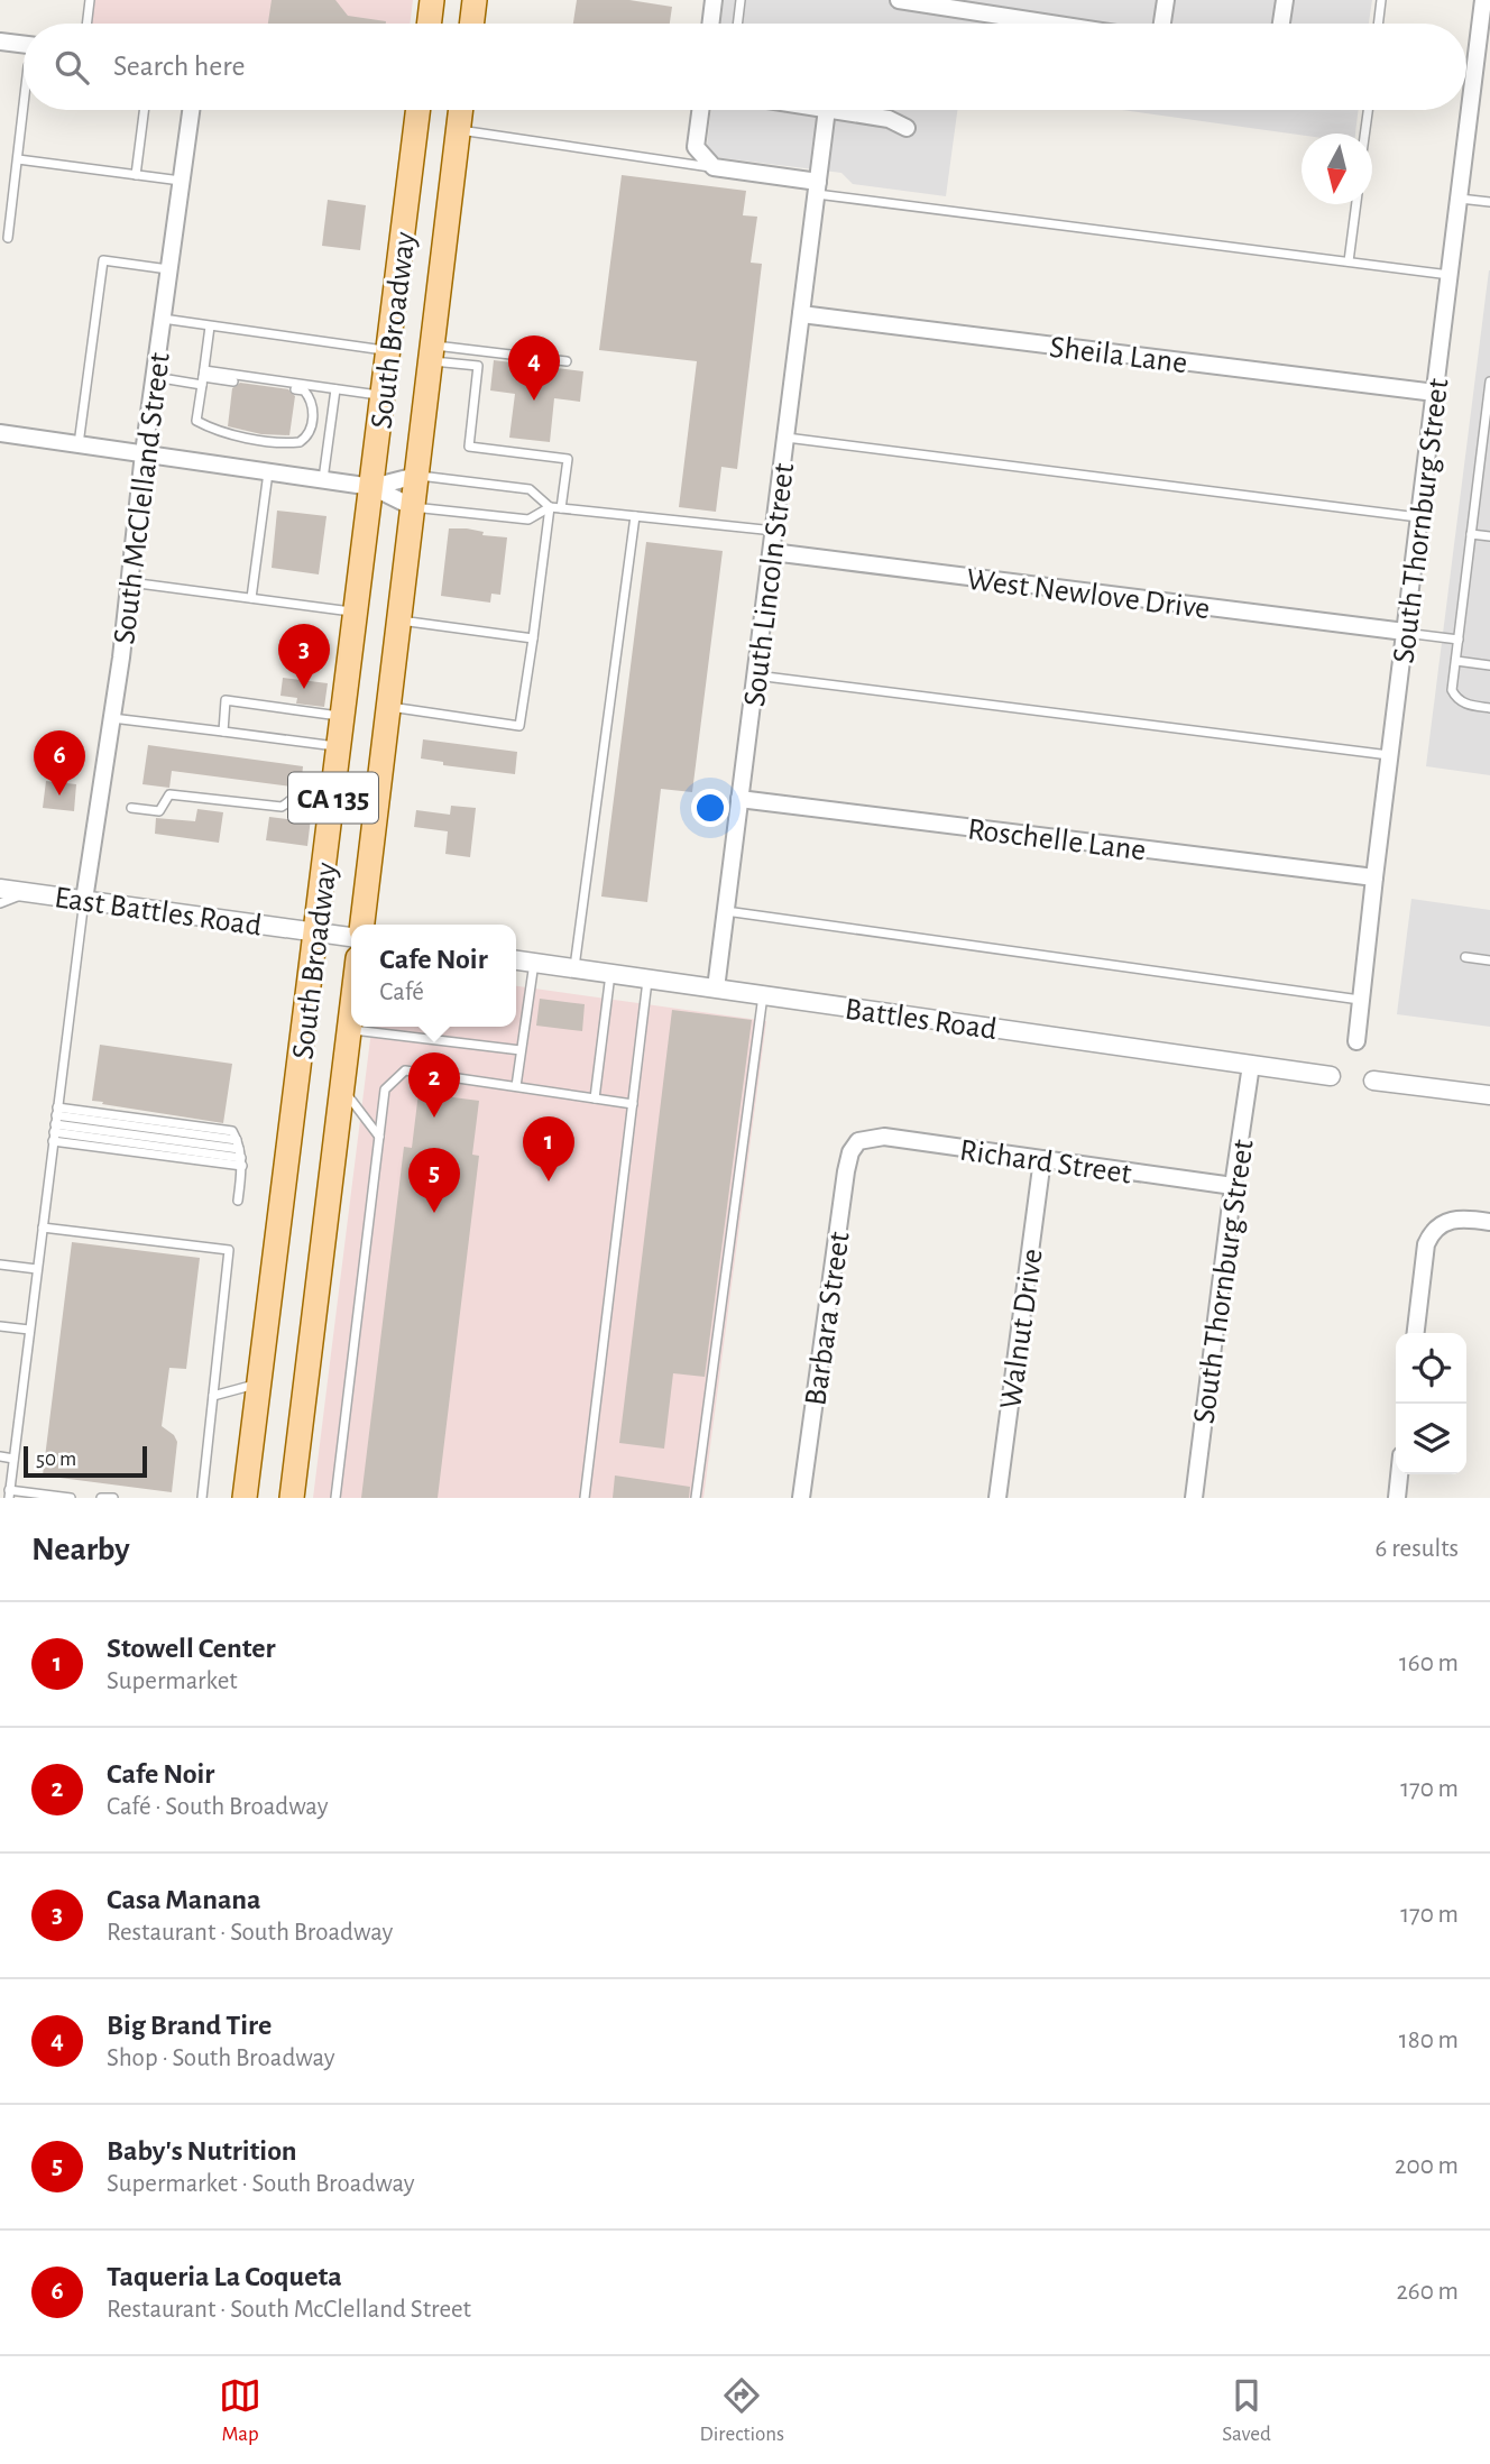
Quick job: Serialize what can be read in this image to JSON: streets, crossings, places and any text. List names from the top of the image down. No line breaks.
{"streets":{"main road":["South Broadway","CA 135"],"street":["Sheila Lane","South McClelland Street","South Thornburg Street","South Lincoln Street","West Newlove Drive","Roschelle Lane","East Battles Road","Battles Road","Richard Street","Barbara Street","Walnut Drive"]},"crossings":[["South Broadway","East Battles Road"],["Sheila Lane","South Thornburg Street"],["Sheila Lane","South Lincoln Street"],["South McClelland Street","East Battles Road"],["South Thornburg Street","West Newlove Drive"],["South Thornburg Street","Roschelle Lane"],["South Thornburg Street","Battles Road"],["South Thornburg Street","Richard Street"],["South Lincoln Street","West Newlove Drive"],["South Lincoln Street","Roschelle Lane"],["South Lincoln Street","Battles Road"],["Richard Street","Barbara Street"],["Richard Street","Walnut Drive"]],"scale_bar":"50 m","north":"bottom","page":{"search":"Search here","pins":["4","3","6","2","1","5"],"popup":["Cafe Noir","Café"],"scale":"50 m","heading":["Nearby","6 results"],"list":[{"mark":"1","name":"Stowell Center","note":"Supermarket","value":"160 m"},{"mark":"2","name":"Cafe Noir","note":"Café · South Broadway","value":"170 m"},{"mark":"3","name":"Casa Manana","note":"Restaurant · South Broadway","value":"170 m"},{"mark":"4","name":"Big Brand Tire","note":"Shop · South Broadway","value":"180 m"},{"mark":"5","name":"Baby's Nutrition","note":"Supermarket · South Broadway","value":"200 m"},{"mark":"6","name":"Taqueria La Coqueta","note":"Restaurant · South McClelland Street","value":"260 m"}],"nav":["Map","Directions","Saved"]}}
